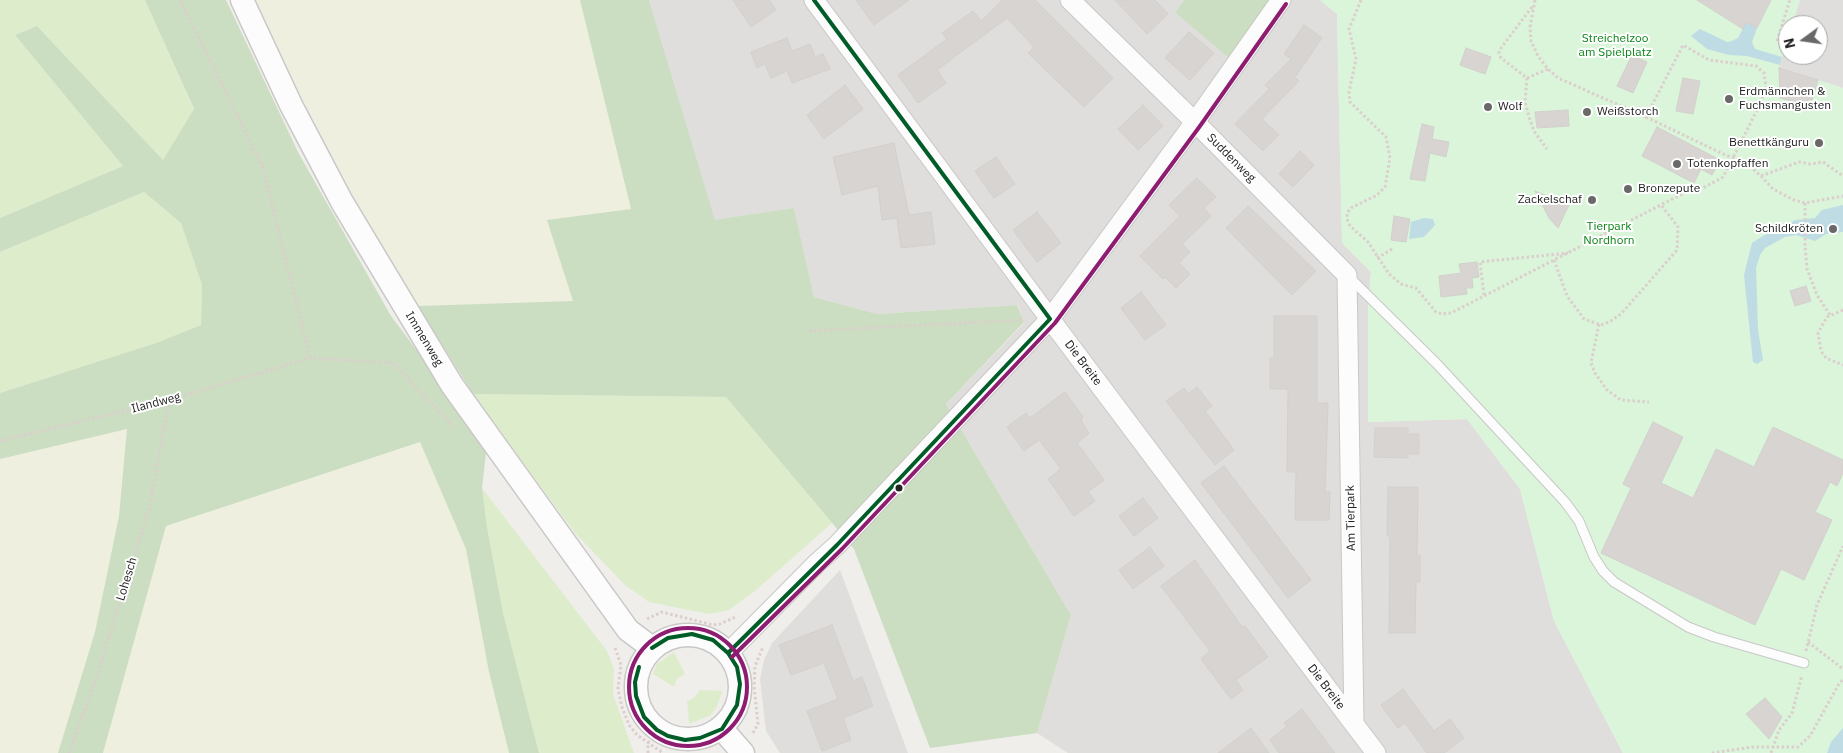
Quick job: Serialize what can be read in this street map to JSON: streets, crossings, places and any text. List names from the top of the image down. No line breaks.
{"streets":{"street":["Suddenweg","Immenweg","Die Breite","Am Tierpark"],"path":["Ilandweg","Lohesch"]},"crossings":[["Suddenweg","Am Tierpark"],["Die Breite","Am Tierpark"],["Ilandweg","Lohesch"]],"parks":["Streichelzoo am Spielplatz","Tierpark Nordhorn"],"places":["Erdmännchen & Fuchsmangusten","Wolf","Weißstorch","Benettkänguru","Totenkopfaffen","Bronzepute","Zackelschaf","Schildkröten"],"north":"left"}
